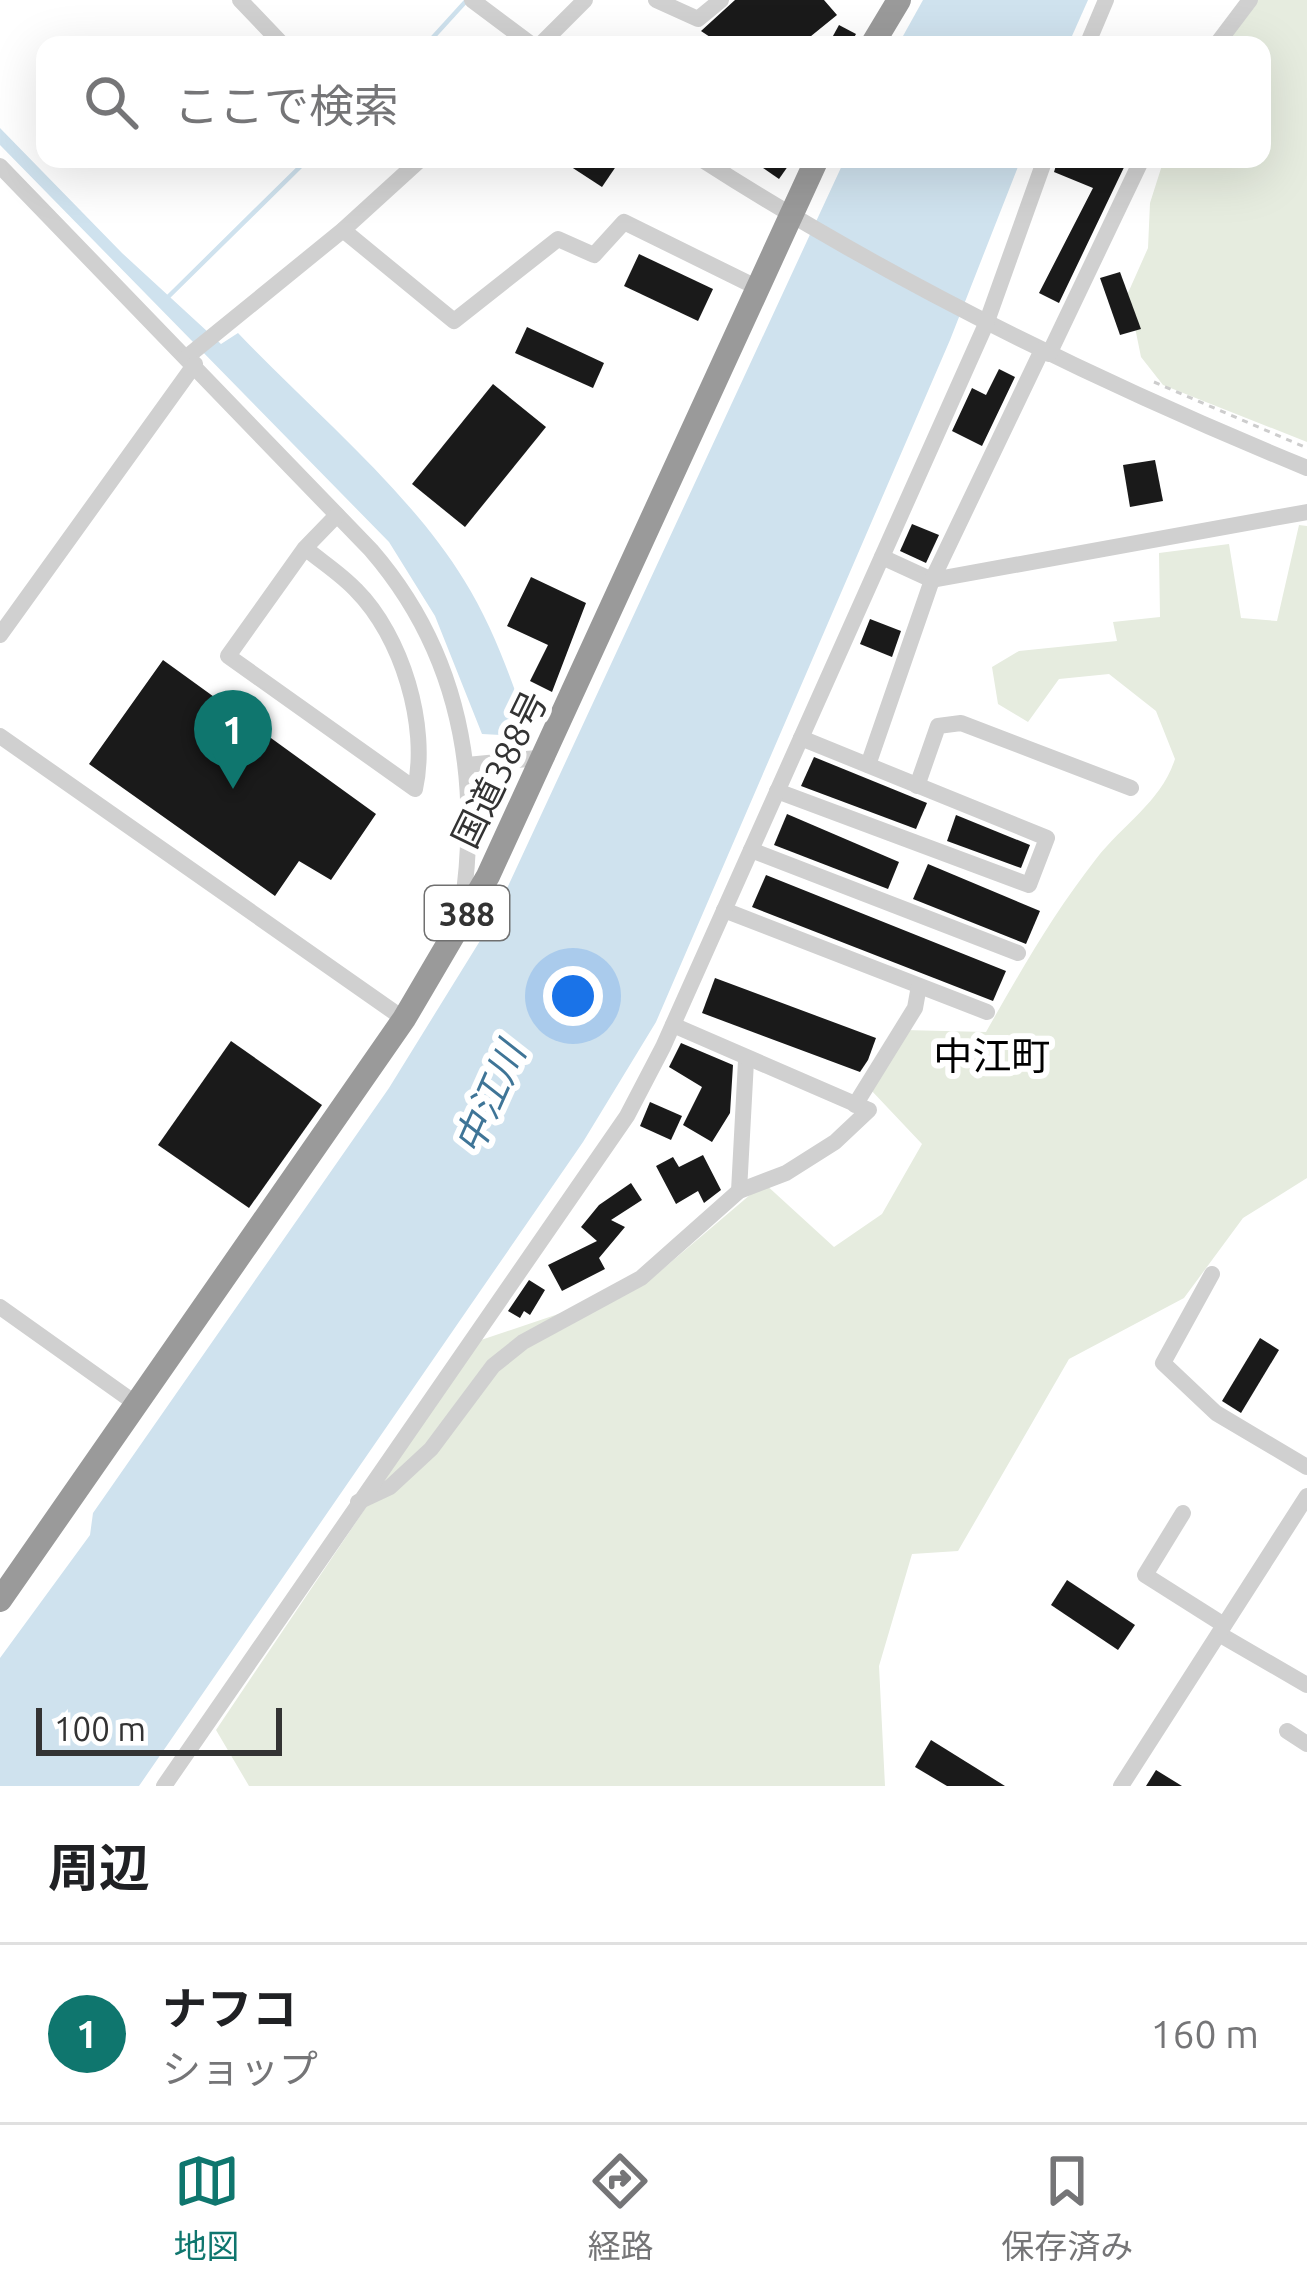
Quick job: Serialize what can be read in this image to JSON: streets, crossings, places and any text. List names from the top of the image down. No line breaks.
{"streets":{"highway":["国道388号","388"]},"districts":["中江町"],"water":["中江川"],"scale_bar":"100 m","page":{"search":"ここで検索","pins":"1","scale":"100 m","heading":"周辺","list":[{"mark":"1","name":"ナフコ","note":"ショップ","value":"160 m"}],"nav":["地図","経路","保存済み"]}}
